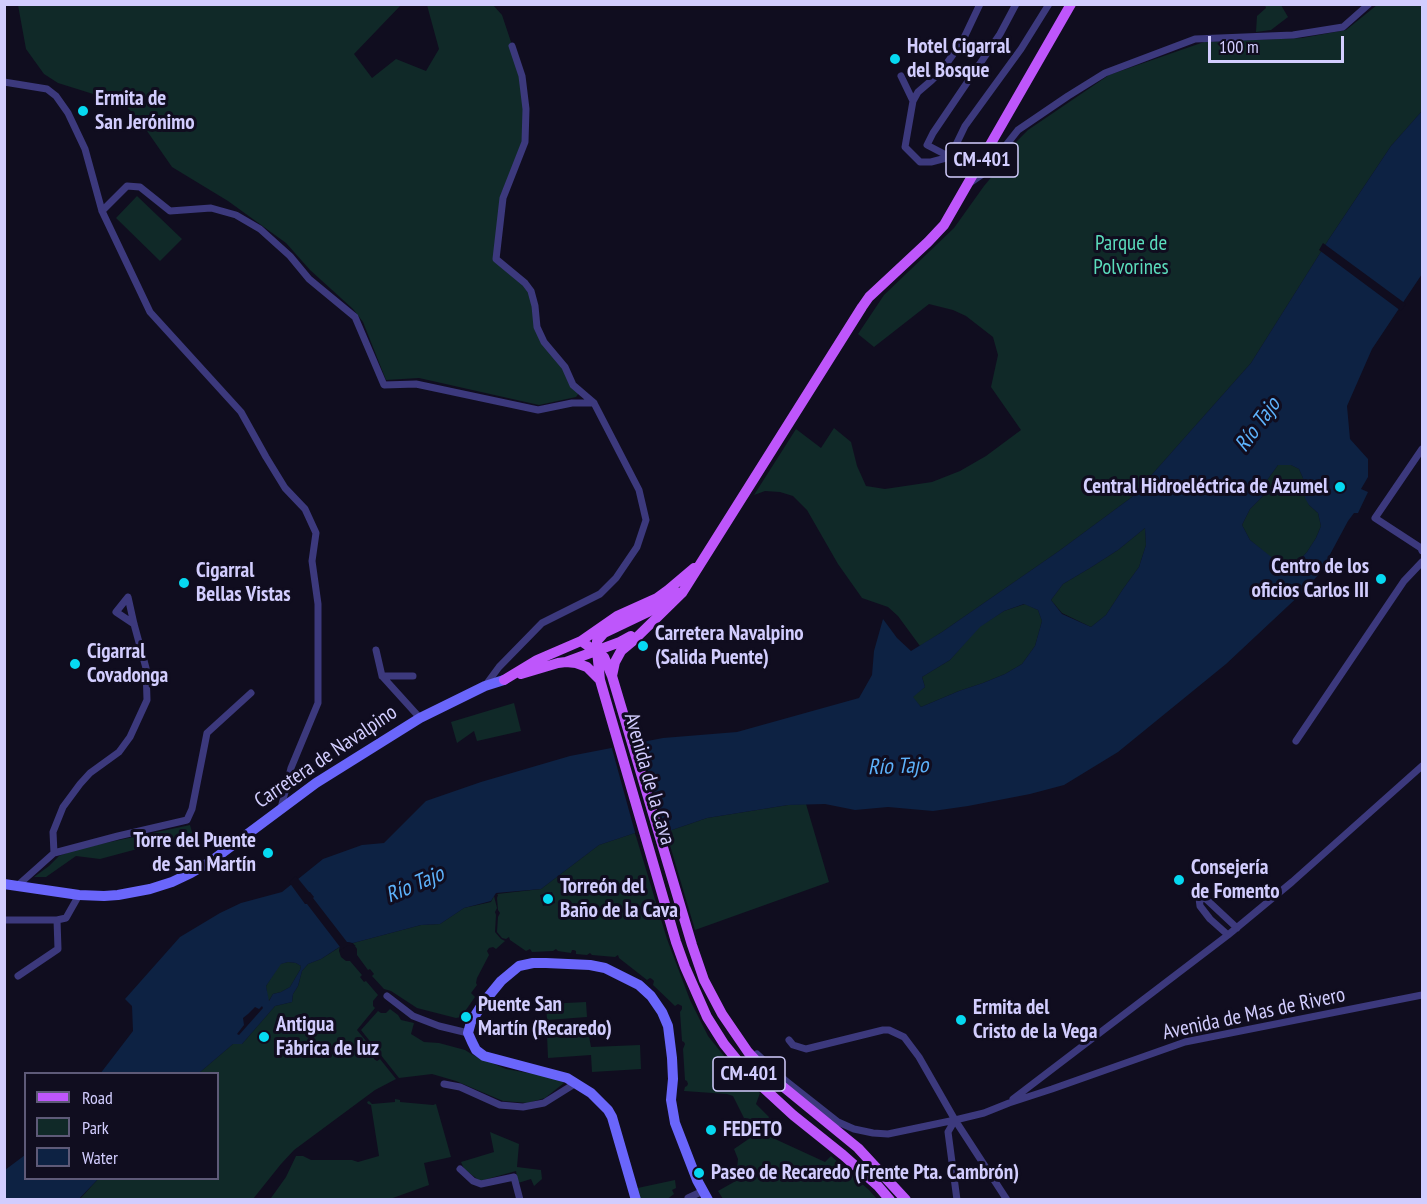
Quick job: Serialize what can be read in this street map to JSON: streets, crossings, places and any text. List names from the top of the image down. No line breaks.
{"streets":{"main road":["CM-401","Avenida de la Cava"],"street":["Carretera de Navalpino","Avenida de Mas de Rivero"]},"crossings":[["CM-401","Avenida de la Cava"],["Avenida de la Cava","Avenida de Mas de Rivero"]],"water":["Río Tajo"],"parks":["Parque de Polvorines"],"places":["Hotel Cigarral del Bosque","Ermita de San Jerónimo","Central Hidroeléctrica de Azumel","Centro de los oficios Carlos III","Cigarral Bellas Vistas","Carretera Navalpino (Salida Puente)","Cigarral Covadonga","Torre del Puente de San Martín","Consejería de Fomento","Torreón del Baño de la Cava","Puente San Martín (Recaredo)","Ermita del Cristo de la Vega","Antigua Fábrica de luz","FEDETO","Paseo de Recaredo (Frente Pta. Cambrón)"],"legend":["Road","Park","Water"],"scale_bar":"100 m"}
